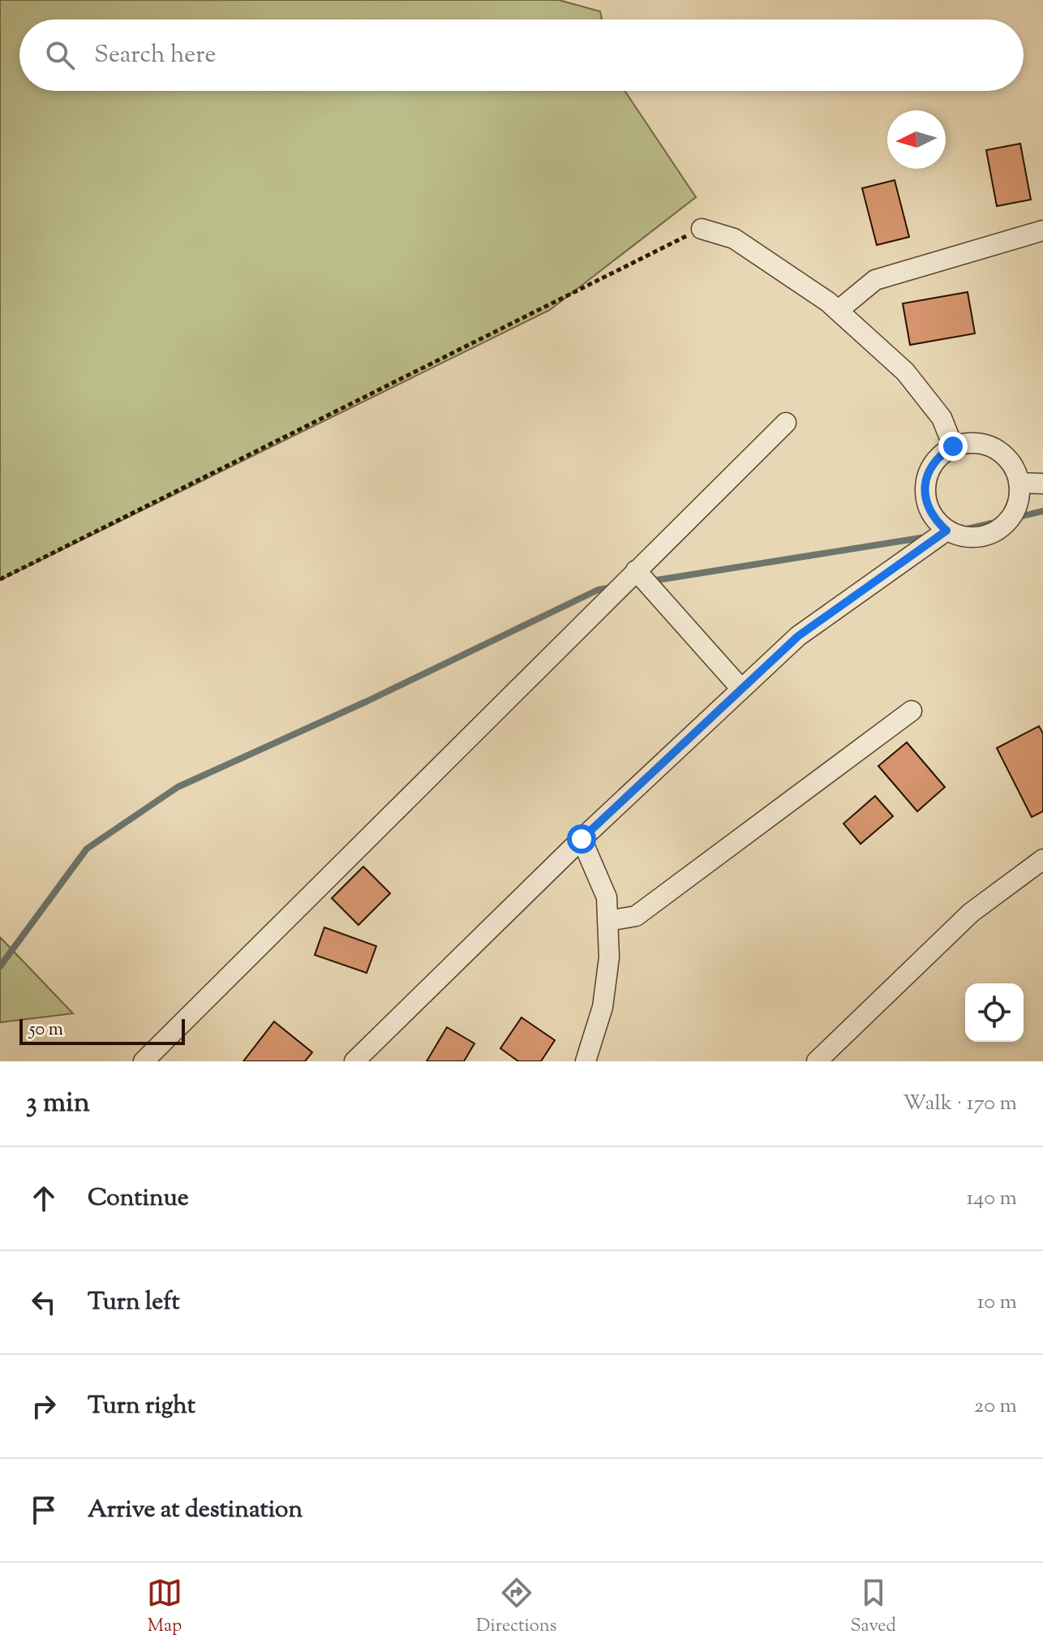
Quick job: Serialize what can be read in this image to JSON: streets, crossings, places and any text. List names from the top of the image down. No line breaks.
{"scale_bar":"50 m","north":"left","page":{"search":"Search here","scale":"50 m","heading":["3 min","Walk · 170 m"],"list":[["Continue","140 m"],["Turn left","10 m"],["Turn right","20 m"],"Arrive at destination"],"nav":["Map","Directions","Saved"]}}
